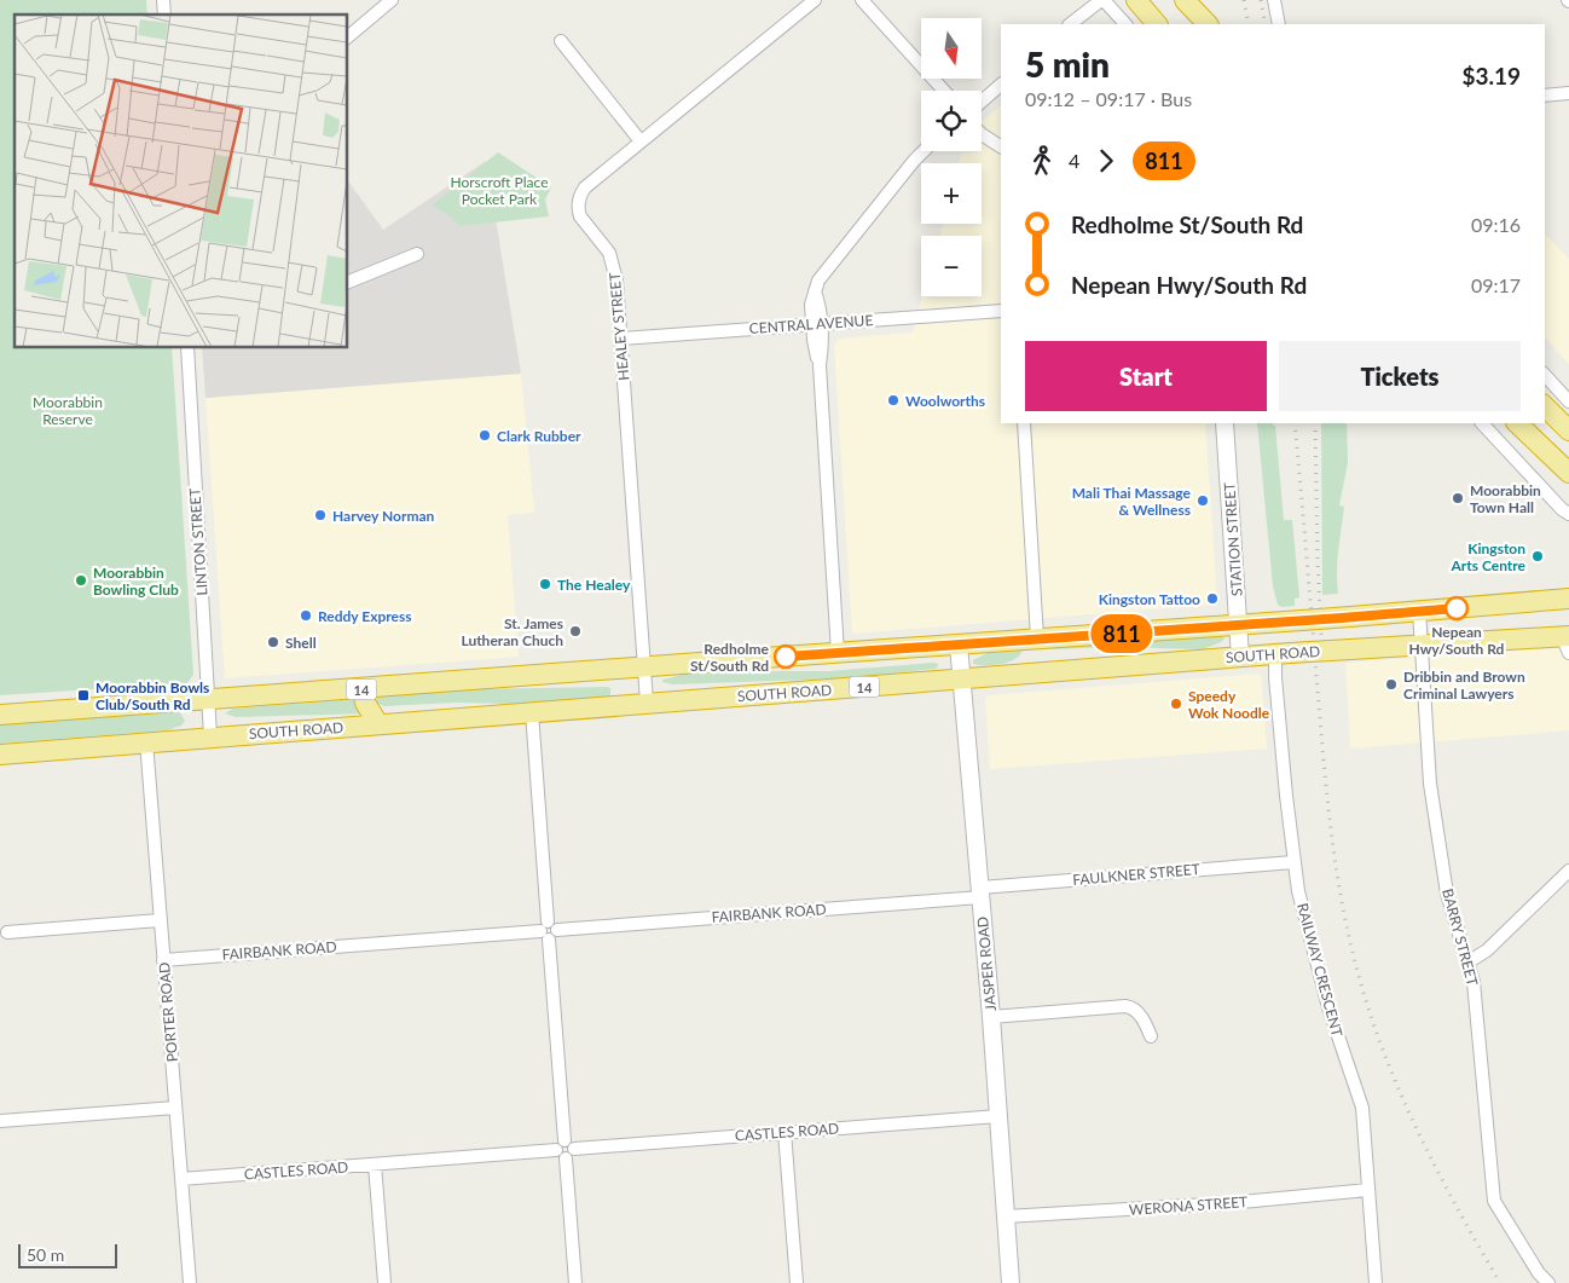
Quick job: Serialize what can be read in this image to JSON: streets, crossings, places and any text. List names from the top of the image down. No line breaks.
{"streets":{"highway":["SOUTH ROAD","14"],"main road":["STATION STREET","JASPER ROAD"],"street":["CENTRAL AVENUE","HEALEY STREET","LINTON STREET","FAULKNER STREET","FAIRBANK ROAD","BARRY STREET","RAILWAY CRESCENT","PORTER ROAD","CASTLES ROAD","WERONA STREET"]},"crossings":[["CENTRAL AVENUE","HEALEY STREET"],["HEALEY STREET","SOUTH ROAD"],["STATION STREET","SOUTH ROAD"],["LINTON STREET","SOUTH ROAD"],["SOUTH ROAD","BARRY STREET"],["SOUTH ROAD","JASPER ROAD"],["SOUTH ROAD","RAILWAY CRESCENT"],["SOUTH ROAD","PORTER ROAD"],["FAULKNER STREET","FAIRBANK ROAD"],["FAULKNER STREET","JASPER ROAD"],["FAULKNER STREET","RAILWAY CRESCENT"],["FAIRBANK ROAD","JASPER ROAD"],["FAIRBANK ROAD","PORTER ROAD"],["JASPER ROAD","CASTLES ROAD"],["JASPER ROAD","WERONA STREET"],["RAILWAY CRESCENT","WERONA STREET"],["PORTER ROAD","CASTLES ROAD"]],"parks":["Horscroft Place Pocket Park","Moorabbin Reserve"],"places":{"other":["Woolworths","Clark Rubber","Moorabbin Town Hall","Mali Thai Massage & Wellness","Harvey Norman","Kingston Arts Centre","Moorabbin Bowling Club","The Healey","Kingston Tattoo","Nepean Hwy/South Rd","Reddy Express","St. James Lutheran Chuch","Shell","Redholme St/South Rd","Dribbin and Brown Criminal Lawyers","Speedy Wok Noodle"],"transit":["Moorabbin Bowls Club/South Rd"]},"lines":["bus line 811"],"scale_bar":"50 m","north":"bottom","page":{"on_map":"811","map_buttons":["+","−"],"heading":["5 min","09:12 – 09:17 · Bus","$3.19"],"legs":["4","811"],"list":[{"name":"Redholme St/South Rd","value":"09:16"},{"name":"Nepean Hwy/South Rd","value":"09:17"}],"buttons":["Start","Tickets"],"scale":"50 m"}}
